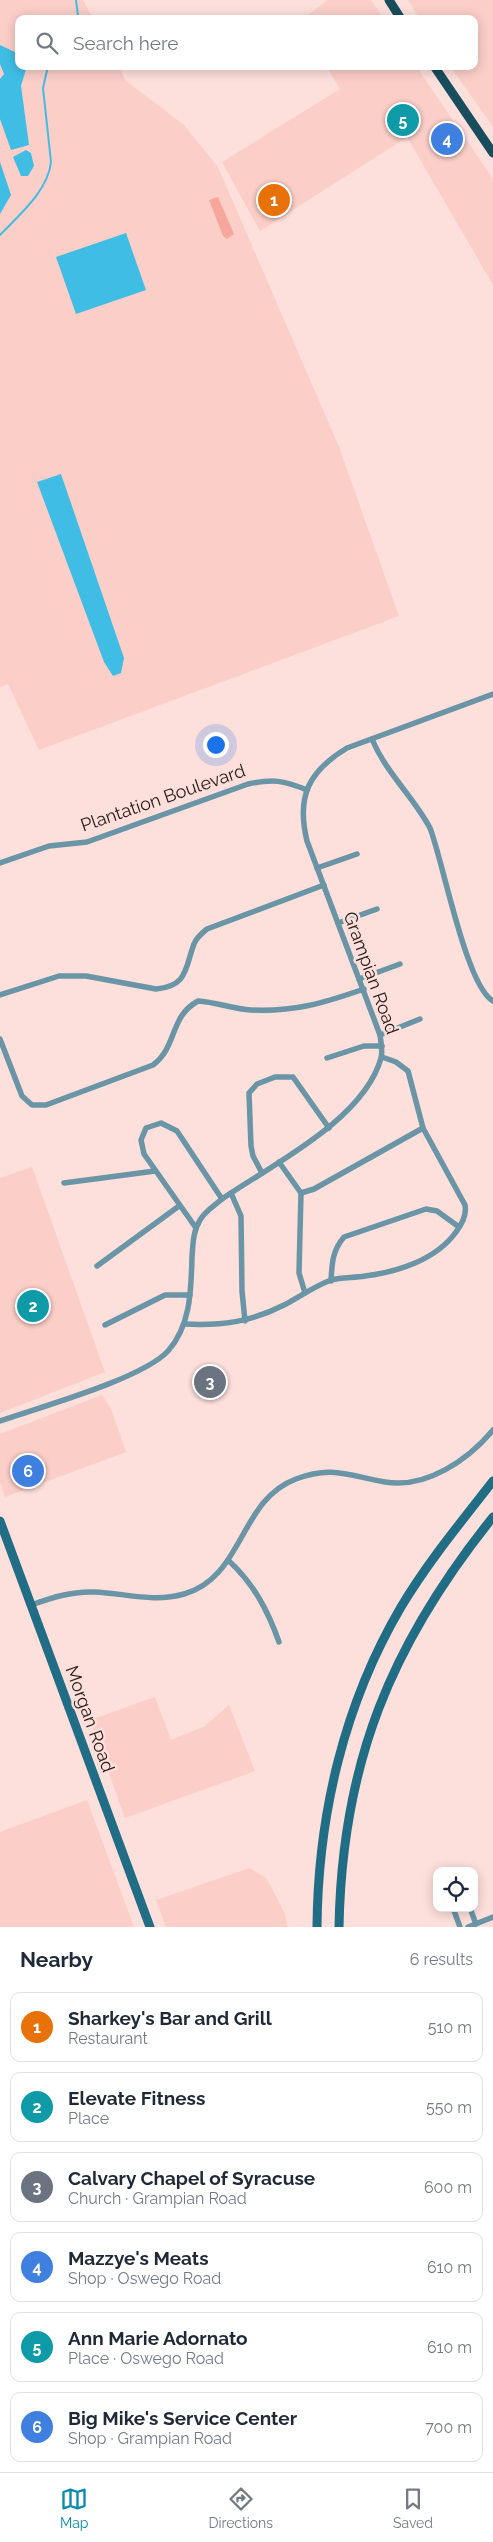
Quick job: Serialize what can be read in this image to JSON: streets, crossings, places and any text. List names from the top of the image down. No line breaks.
{"streets":{"main road":["Morgan Road"],"street":["Plantation Boulevard","Grampian Road"]},"crossings":[["Plantation Boulevard","Grampian Road"]],"page":{"search":"Search here","pins":["5","4","1","2","3","6"],"heading":["Nearby","6 results"],"list":[{"mark":"1","name":"Sharkey's Bar and Grill","note":"Restaurant","value":"510 m"},{"mark":"2","name":"Elevate Fitness","note":"Place","value":"550 m"},{"mark":"3","name":"Calvary Chapel of Syracuse","note":"Church · Grampian Road","value":"600 m"},{"mark":"4","name":"Mazzye's Meats","note":"Shop · Oswego Road","value":"610 m"},{"mark":"5","name":"Ann Marie Adornato","note":"Place · Oswego Road","value":"610 m"},{"mark":"6","name":"Big Mike's Service Center","note":"Shop · Grampian Road","value":"700 m"}],"nav":["Map","Directions","Saved"]}}
